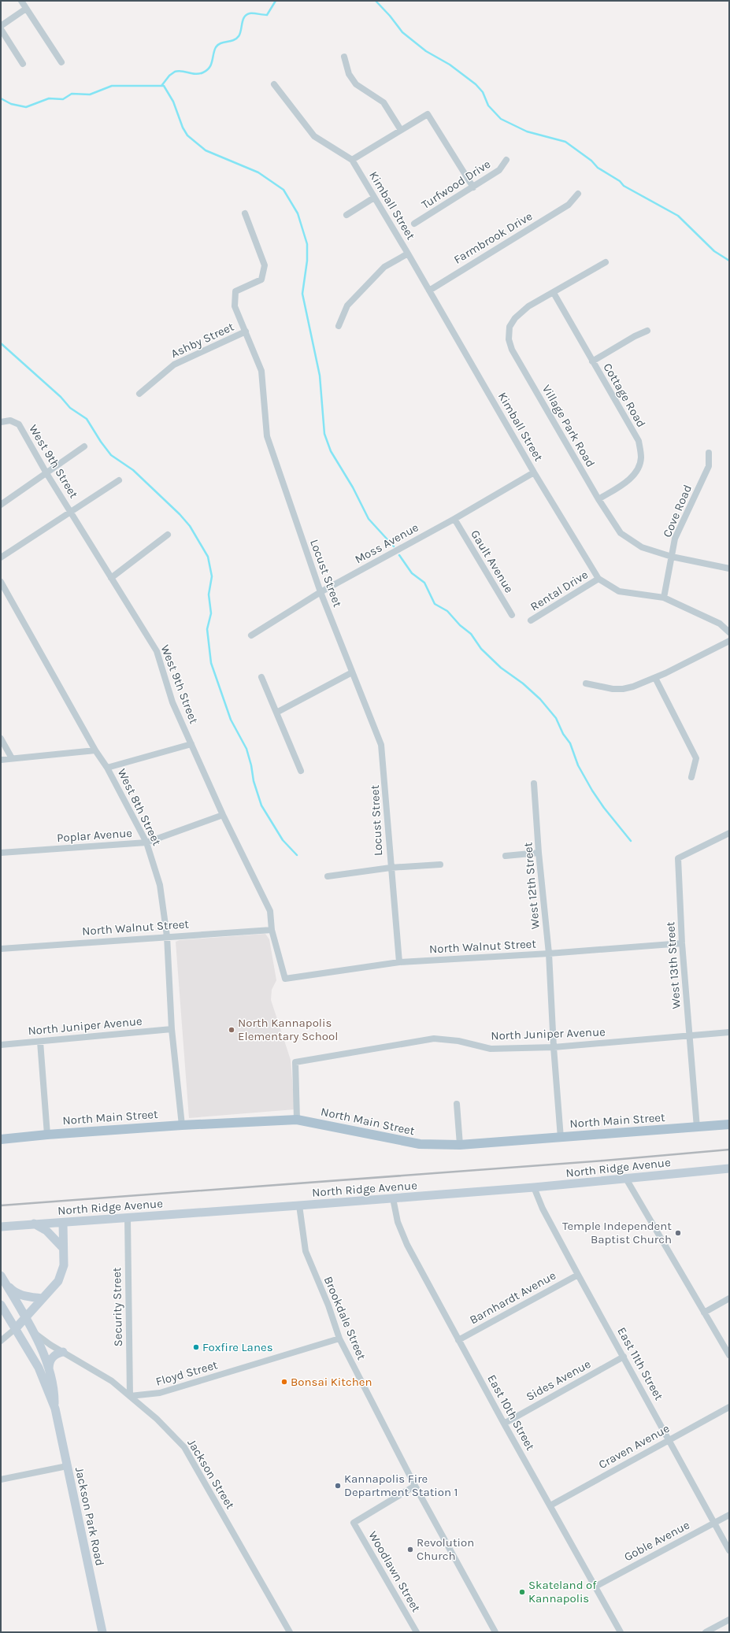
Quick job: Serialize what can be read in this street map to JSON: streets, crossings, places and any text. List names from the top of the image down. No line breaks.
{"streets":{"main road":["North Main Street"],"street":["Turfwood Drive","Kimball Street","Farmbrook Drive","Ashby Street","Cottage Road","Village Park Road","West 9th Street","Cove Road","Moss Avenue","Gault Avenue","Locust Street","Rental Drive","West 8th Street","Poplar Avenue","West 12th Street","North Walnut Street","West 13th Street","North Juniper Avenue","North Ridge Avenue","Barnhardt Avenue","Security Street","Brookdale Street","East 11th Street","Floyd Street","Sides Avenue","East 10th Street","Craven Avenue","Jackson Street","Jackson Park Road","Goble Avenue","Woodlawn Street"]},"crossings":[["Kimball Street","Farmbrook Drive"],["Kimball Street","Cove Road"],["Kimball Street","Moss Avenue"],["Kimball Street","Rental Drive"],["Ashby Street","Locust Street"],["Cottage Road","Village Park Road"],["Village Park Road","Cove Road"],["West 9th Street","Poplar Avenue"],["West 9th Street","North Walnut Street"],["Moss Avenue","Gault Avenue"],["Moss Avenue","Locust Street"],["Locust Street","North Walnut Street"],["West 8th Street","Poplar Avenue"],["West 8th Street","North Walnut Street"],["West 8th Street","North Juniper Avenue"],["West 8th Street","North Main Street"],["West 12th Street","North Walnut Street"],["West 12th Street","North Juniper Avenue"],["West 12th Street","North Main Street"],["North Walnut Street","West 13th Street"],["West 13th Street","North Juniper Avenue"],["West 13th Street","North Main Street"],["North Juniper Avenue","North Main Street"],["North Ridge Avenue","Security Street"],["North Ridge Avenue","Brookdale Street"],["North Ridge Avenue","East 11th Street"],["North Ridge Avenue","East 10th Street"],["Barnhardt Avenue","East 11th Street"],["Barnhardt Avenue","East 10th Street"],["Security Street","Floyd Street"],["Security Street","Jackson Street"],["Brookdale Street","Floyd Street"],["Brookdale Street","Woodlawn Street"],["East 11th Street","Sides Avenue"],["East 11th Street","Craven Avenue"],["East 11th Street","Goble Avenue"],["Floyd Street","Jackson Street"],["Sides Avenue","East 10th Street"],["East 10th Street","Craven Avenue"],["East 10th Street","Goble Avenue"],["Jackson Street","Jackson Park Road"]],"places":["North Kannapolis Elementary School","Temple Independent Baptist Church","Foxfire Lanes","Bonsai Kitchen","Kannapolis Fire Department Station 1","Revolution Church","Skateland of Kannapolis"]}
